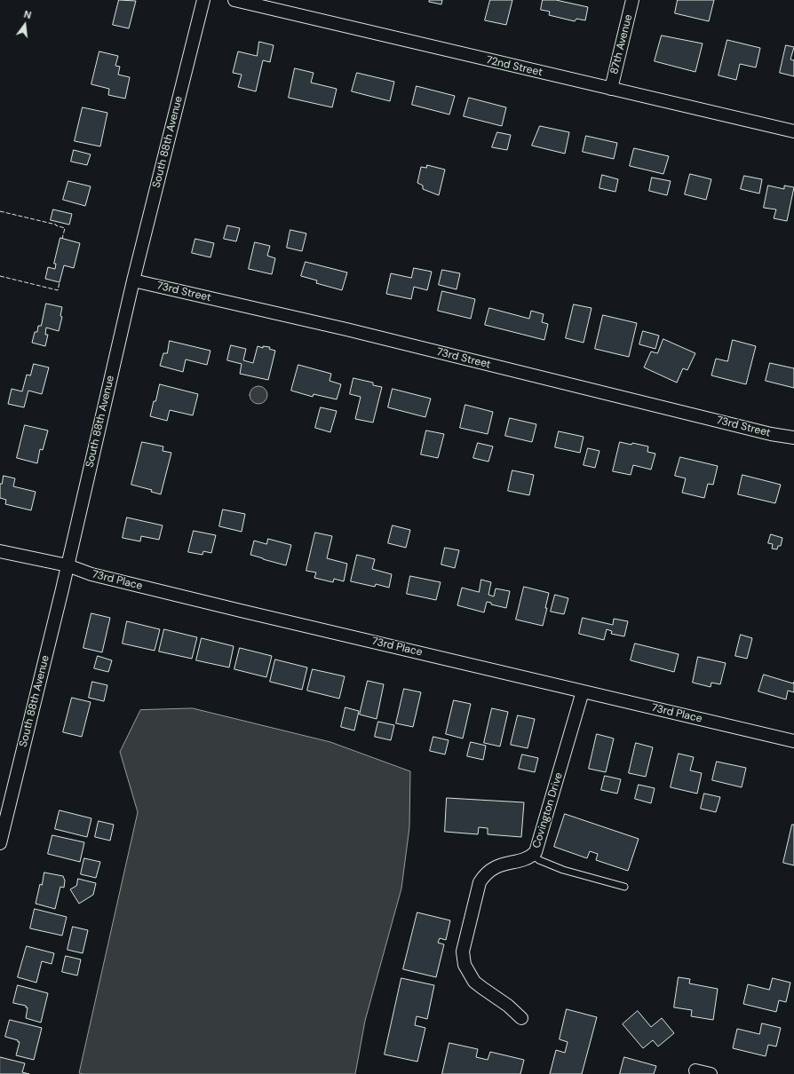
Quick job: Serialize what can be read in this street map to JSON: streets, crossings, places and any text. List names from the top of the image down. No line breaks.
{"streets":{"street":["87th Avenue","72nd Street","South 88th Avenue","73rd Street","73rd Place","Covington Drive"]},"crossings":[["87th Avenue","72nd Street"],["South 88th Avenue","73rd Street"],["South 88th Avenue","73rd Place"],["73rd Place","Covington Drive"]],"north":"top"}
